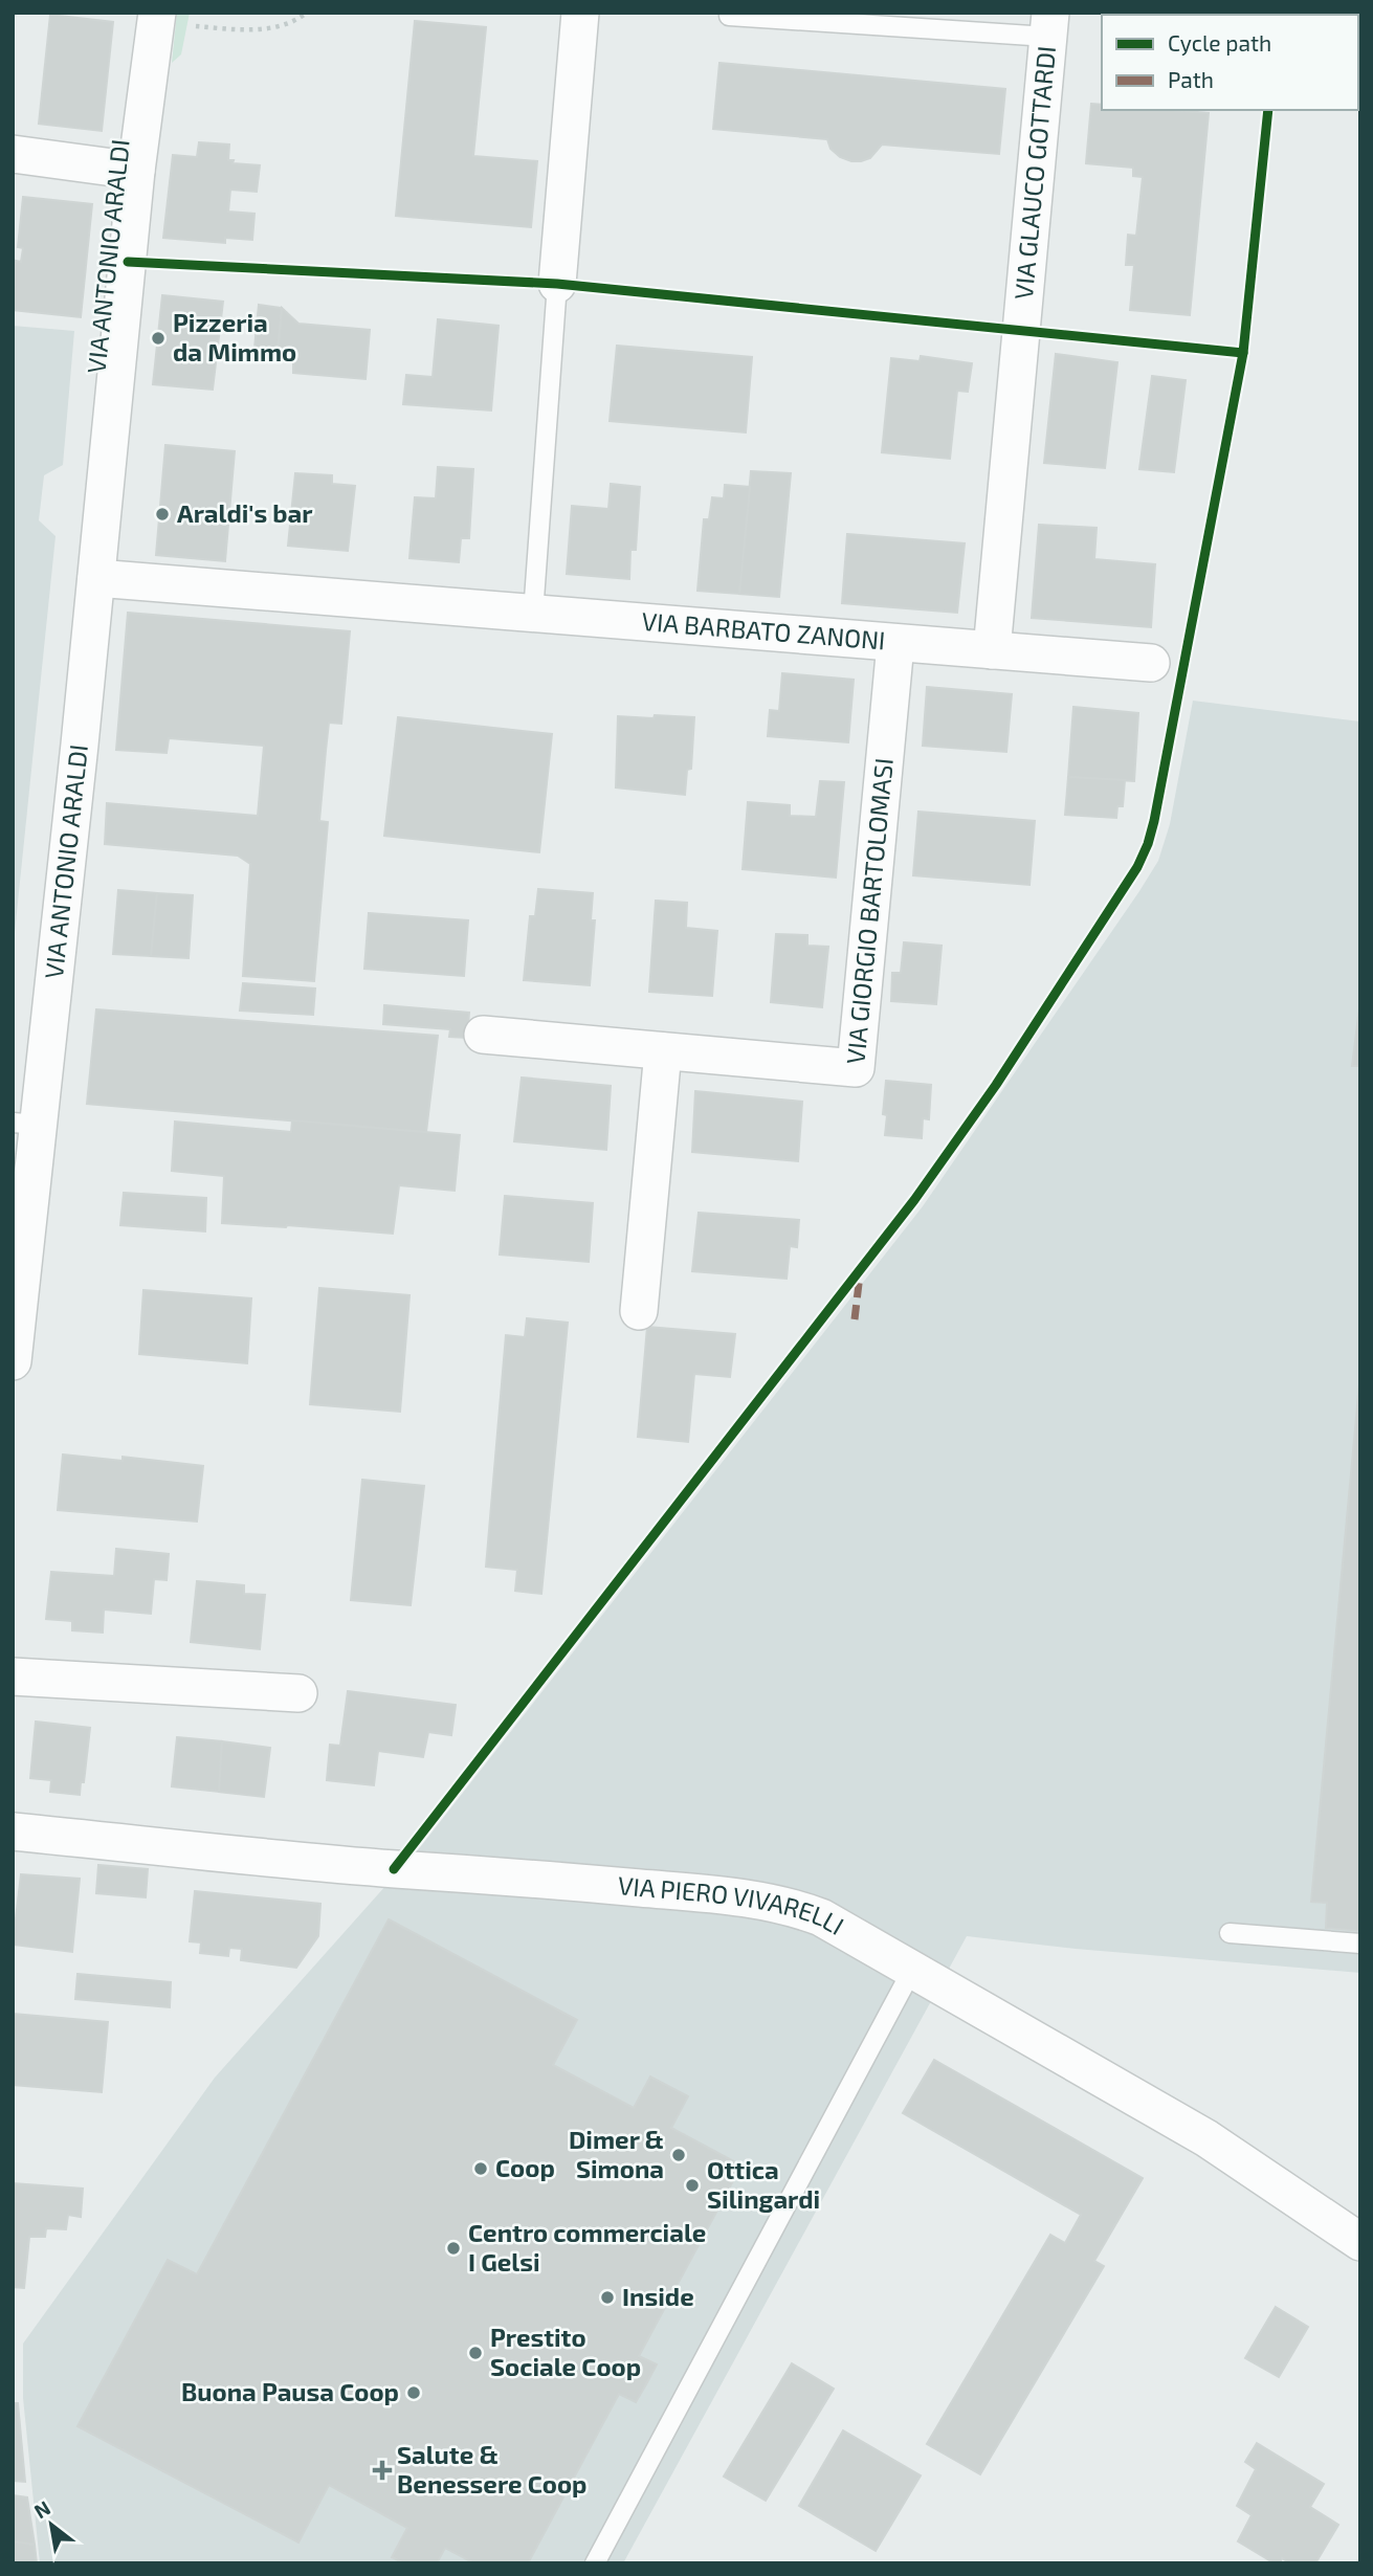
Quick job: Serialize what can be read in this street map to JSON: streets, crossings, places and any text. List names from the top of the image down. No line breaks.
{"streets":{"street":["VIA GLAUCO GOTTARDI","VIA ANTONIO ARALDI","VIA BARBATO ZANONI","VIA GIORGIO BARTOLOMASI","VIA PIERO VIVARELLI"]},"crossings":[["VIA GLAUCO GOTTARDI","VIA BARBATO ZANONI"],["VIA ANTONIO ARALDI","VIA BARBATO ZANONI"],["VIA BARBATO ZANONI","VIA GIORGIO BARTOLOMASI"]],"places":{"other":["Pizzeria da Mimmo","Araldi's bar","Dimer & Simona","Coop","Ottica Silingardi","Centro commerciale I Gelsi","Inside","Prestito Sociale Coop","Buona Pausa Coop"],"health":["Salute & Benessere Coop"]},"legend":["Cycle path","Path"],"north":"top left"}
